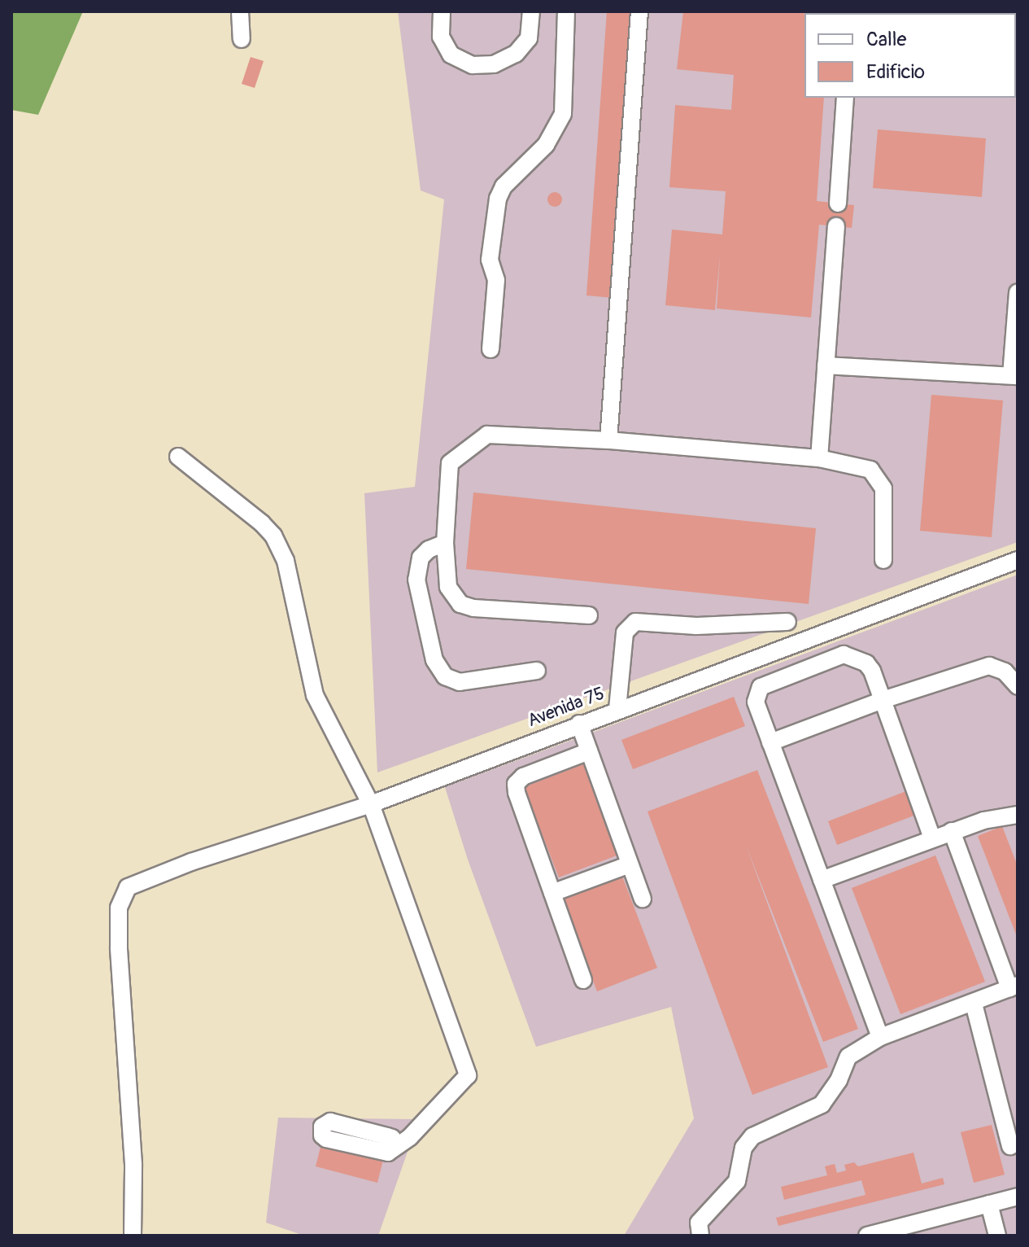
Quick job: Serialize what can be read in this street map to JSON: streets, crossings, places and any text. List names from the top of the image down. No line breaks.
{"streets":{"street":["Avenida 75"]},"legend":["Calle","Edificio"]}
